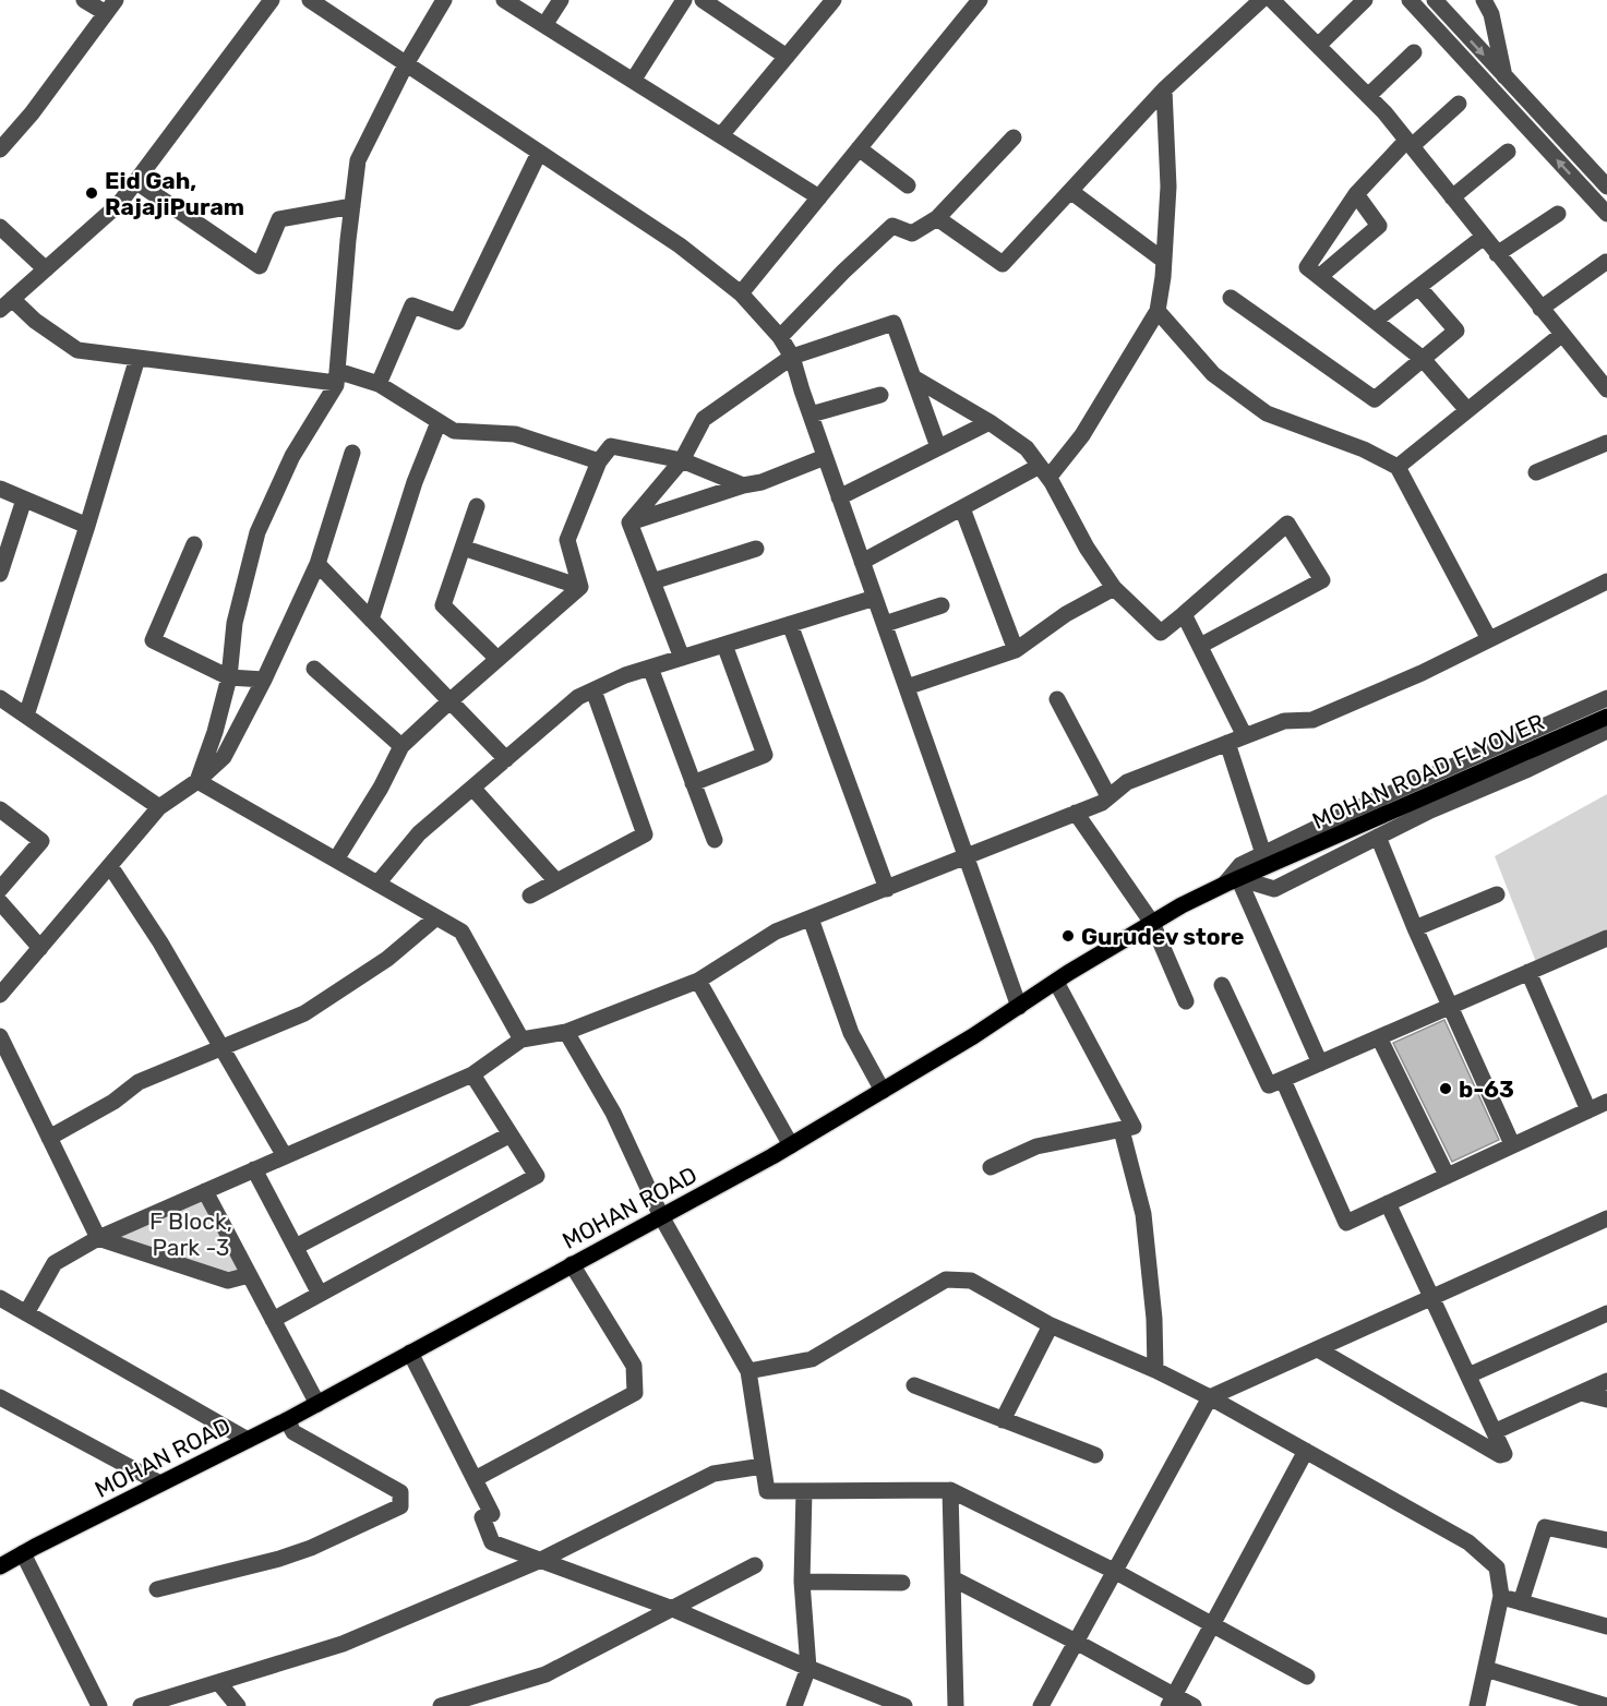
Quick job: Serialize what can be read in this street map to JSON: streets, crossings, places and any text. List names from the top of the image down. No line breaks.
{"streets":{"main road":["MOHAN ROAD FLYOVER","MOHAN ROAD"]},"crossings":[["MOHAN ROAD FLYOVER","MOHAN ROAD"]],"parks":["F Block, Park -3"],"places":["Eid Gah, RajajiPuram","Gurudev store","b-63"]}
